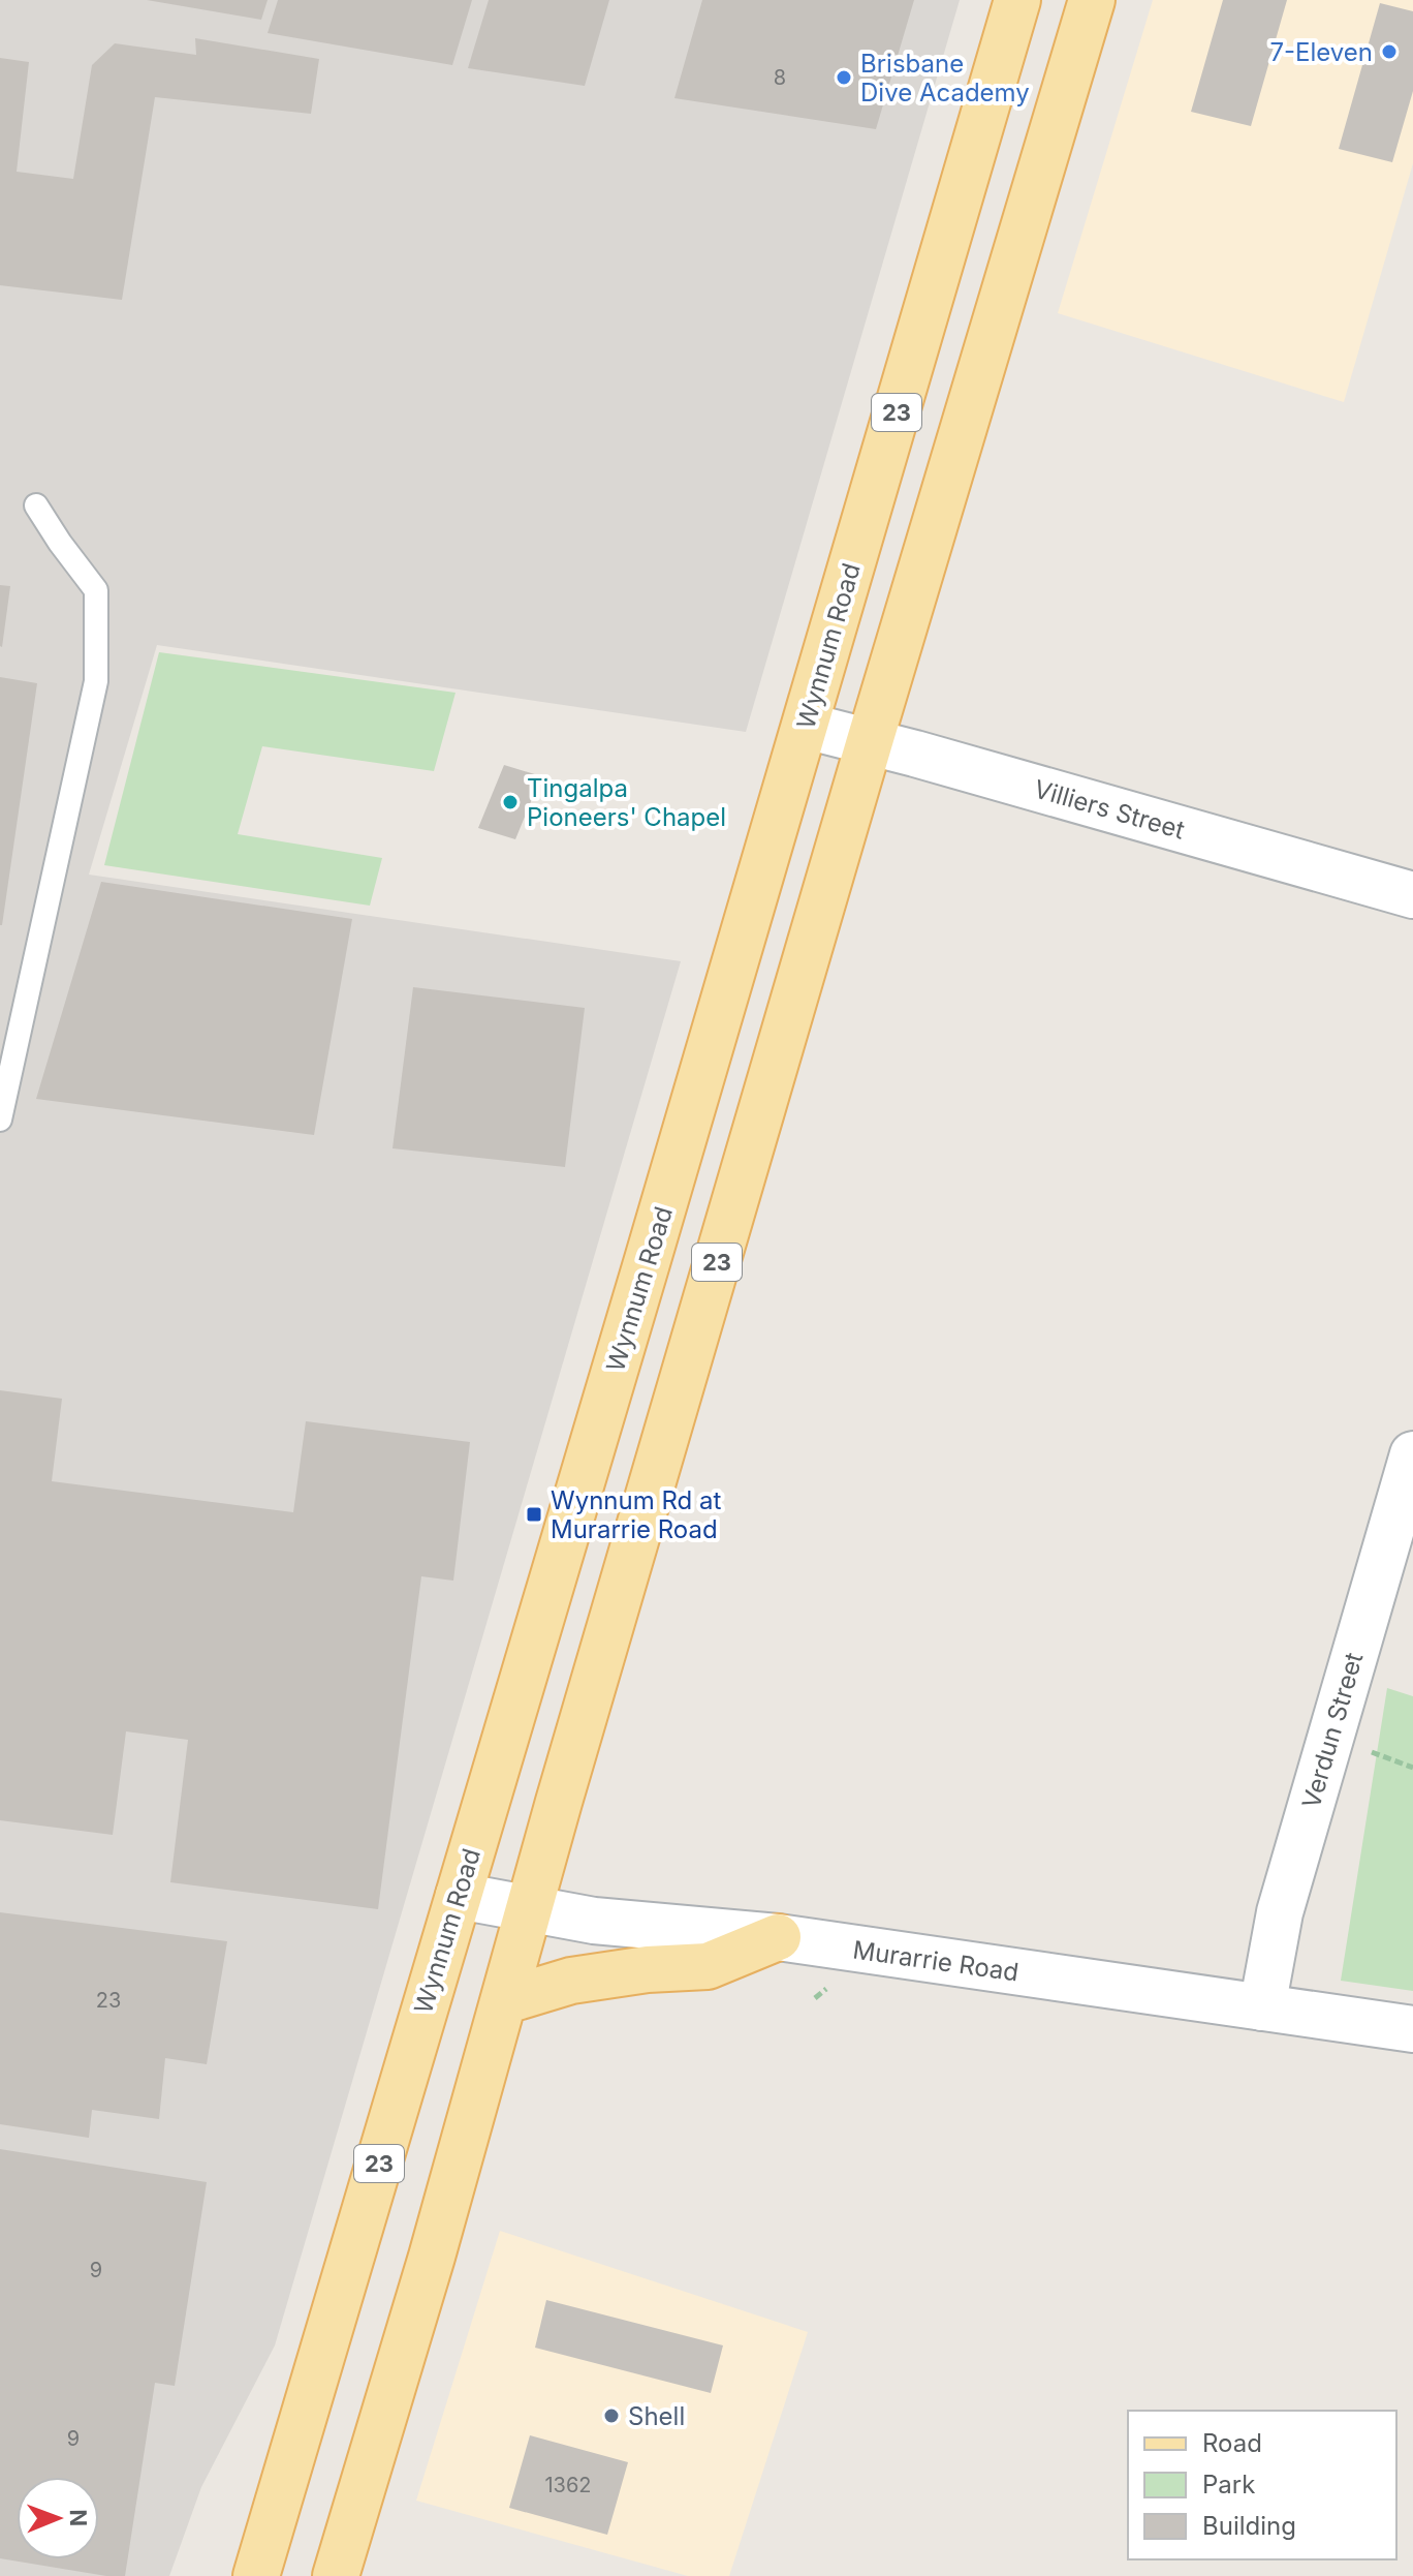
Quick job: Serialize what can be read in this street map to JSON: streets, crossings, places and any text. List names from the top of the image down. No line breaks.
{"streets":{"main road":["23","Wynnum Road"],"street":["Villiers Street","Verdun Street","Murarrie Road"]},"crossings":[["23","Villiers Street"],["23","Murarrie Road"],["Wynnum Road","Villiers Street"],["Wynnum Road","Murarrie Road"],["Verdun Street","Murarrie Road"]],"places":{"other":["7-Eleven","Brisbane Dive Academy","Tingalpa Pioneers' Chapel","Shell"],"transit":["Wynnum Rd at Murarrie Road"]},"house_numbers":["8","23","9","9","1362"],"legend":["Road","Park","Building"],"north":"right"}
